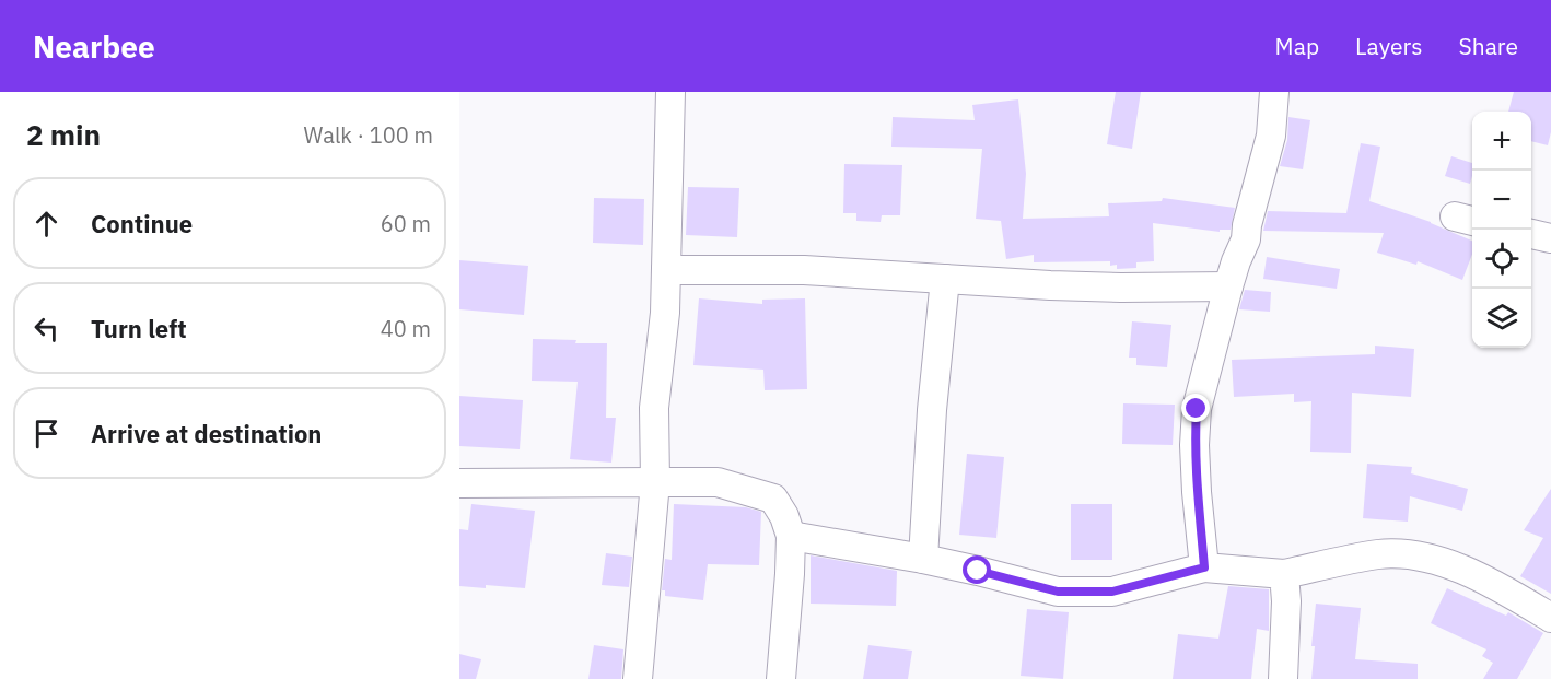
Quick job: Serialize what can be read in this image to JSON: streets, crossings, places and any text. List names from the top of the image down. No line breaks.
{"page":{"header":"Nearbee","nav":["Map","Layers","Share"],"heading":["2 min","Walk · 100 m"],"map_buttons":["+","−"],"list":[["Continue","60 m"],["Turn left","40 m"],"Arrive at destination"]}}
